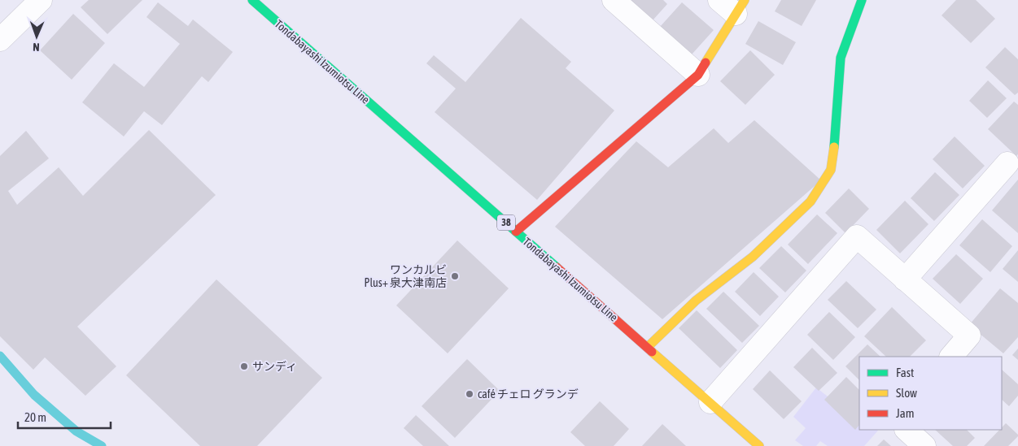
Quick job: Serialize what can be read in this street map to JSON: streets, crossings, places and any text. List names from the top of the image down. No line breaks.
{"streets":{"street":["Tondabayashi Izumiotsu Line","38"]},"places":["ワンカルビ Plus+ 泉大津南店","サンディ","café チェロ グランデ"],"legend":["Fast","Slow","Jam"],"scale_bar":"20 m","north":"bottom"}
